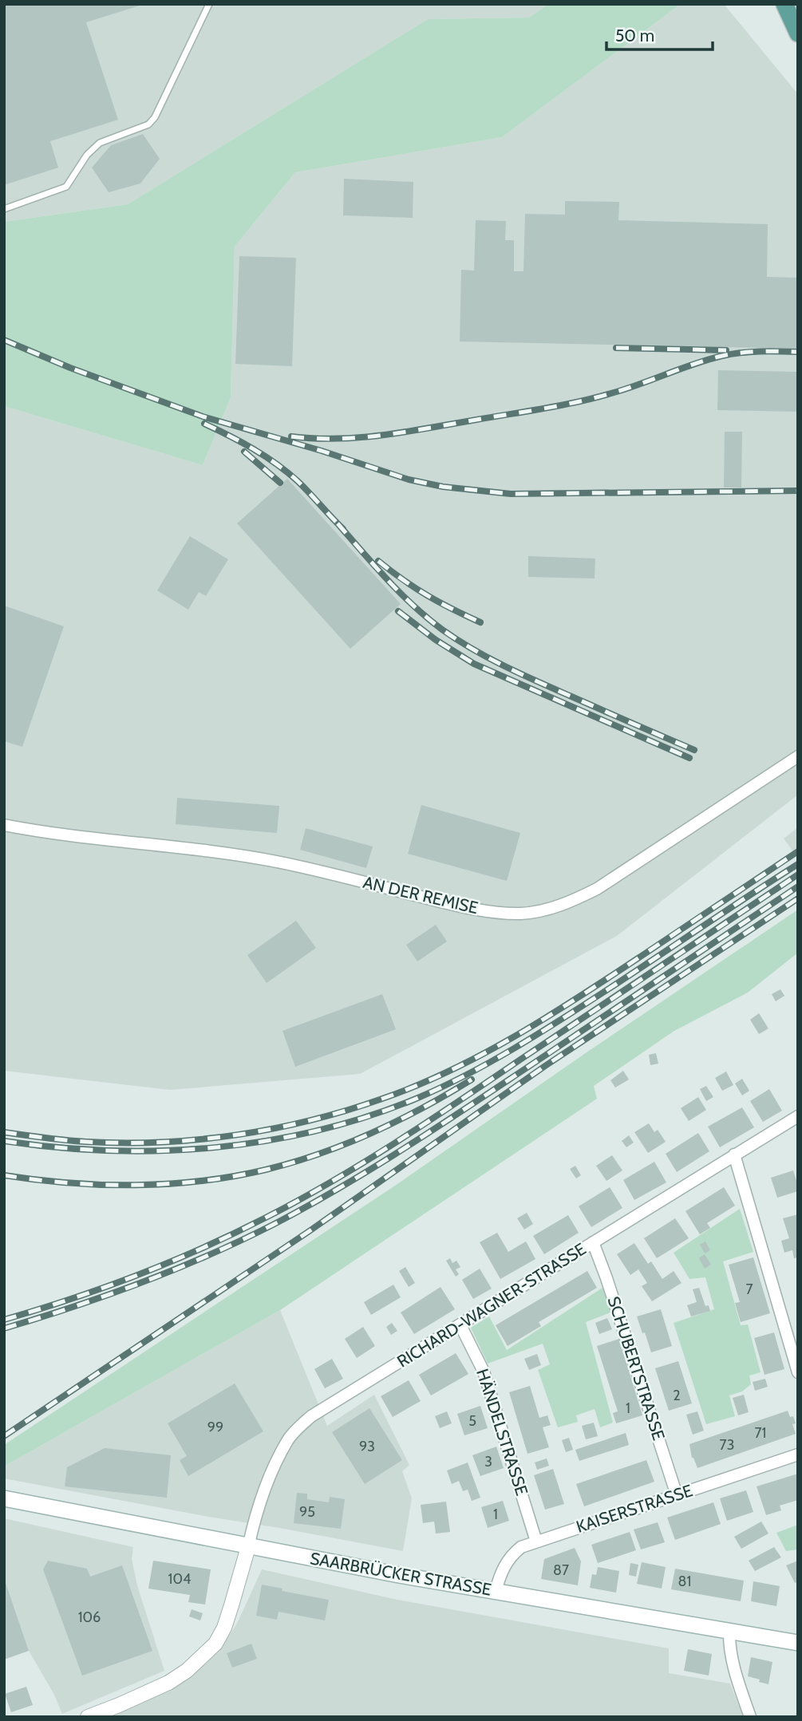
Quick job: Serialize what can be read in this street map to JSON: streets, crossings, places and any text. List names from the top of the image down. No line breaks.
{"streets":{"main road":["SAARBRÜCKER STRASSE"],"street":["AN DER REMISE","RICHARD-WAGNER-STRASSE","SCHUBERTSTRASSE","HÄNDELSTRASSE","KAISERSTRASSE"]},"crossings":[["RICHARD-WAGNER-STRASSE","SCHUBERTSTRASSE"],["RICHARD-WAGNER-STRASSE","HÄNDELSTRASSE"],["RICHARD-WAGNER-STRASSE","SAARBRÜCKER STRASSE"],["SCHUBERTSTRASSE","KAISERSTRASSE"],["HÄNDELSTRASSE","KAISERSTRASSE"],["KAISERSTRASSE","SAARBRÜCKER STRASSE"]],"house_numbers":["7","2","1","5","99","71","73","93","3","95","1","87","104","81","106"],"scale_bar":"50 m"}
